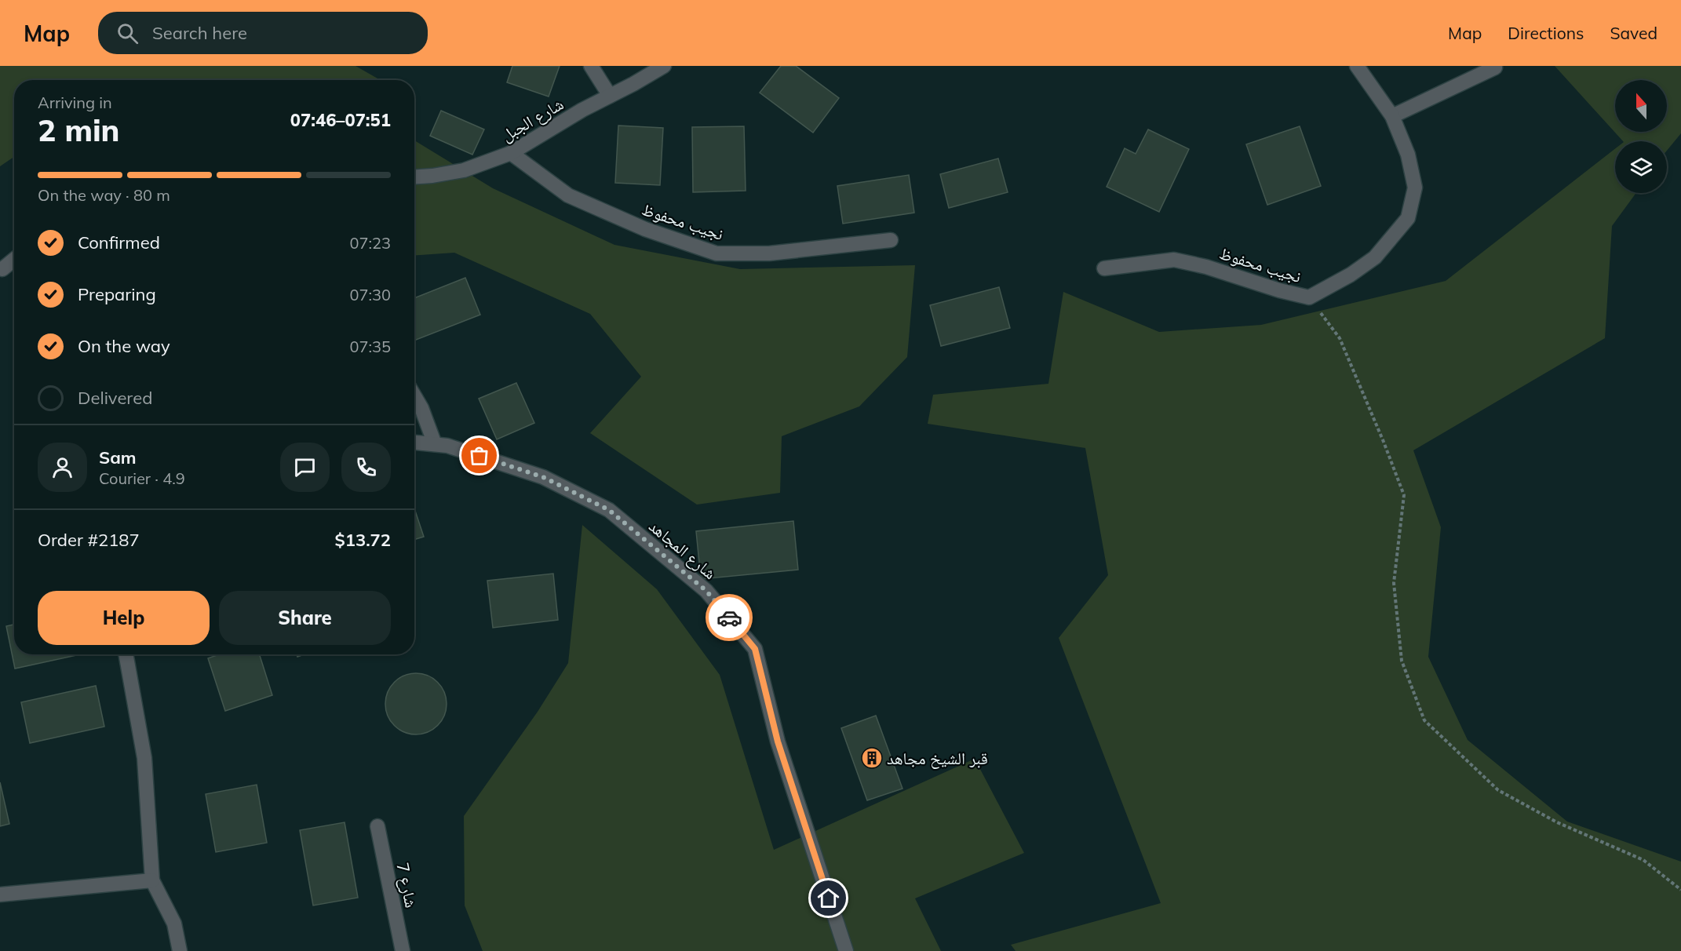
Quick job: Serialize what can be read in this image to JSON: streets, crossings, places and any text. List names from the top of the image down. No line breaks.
{"streets":{"street":["شارع الجبل","نجيب محفوظ","شارع المجاهد","شارع 7"]},"crossings":[["شارع الجبل","نجيب محفوظ"]],"places":{"building":["قبر الشيخ مجاهد"]},"north":"top","page":{"header":"Map","search":"Search here","nav":["Map","Directions","Saved"],"heading":["2 min","Arriving in","07:46–07:51"],"panel":["Sam","Courier · 4.9","Order #2187","$13.72"],"bar":"On the way · 80 m","list":[["Confirmed","07:23"],["Preparing","07:30"],["On the way","07:35"],"Delivered"],"buttons":["Help","Share"]}}
